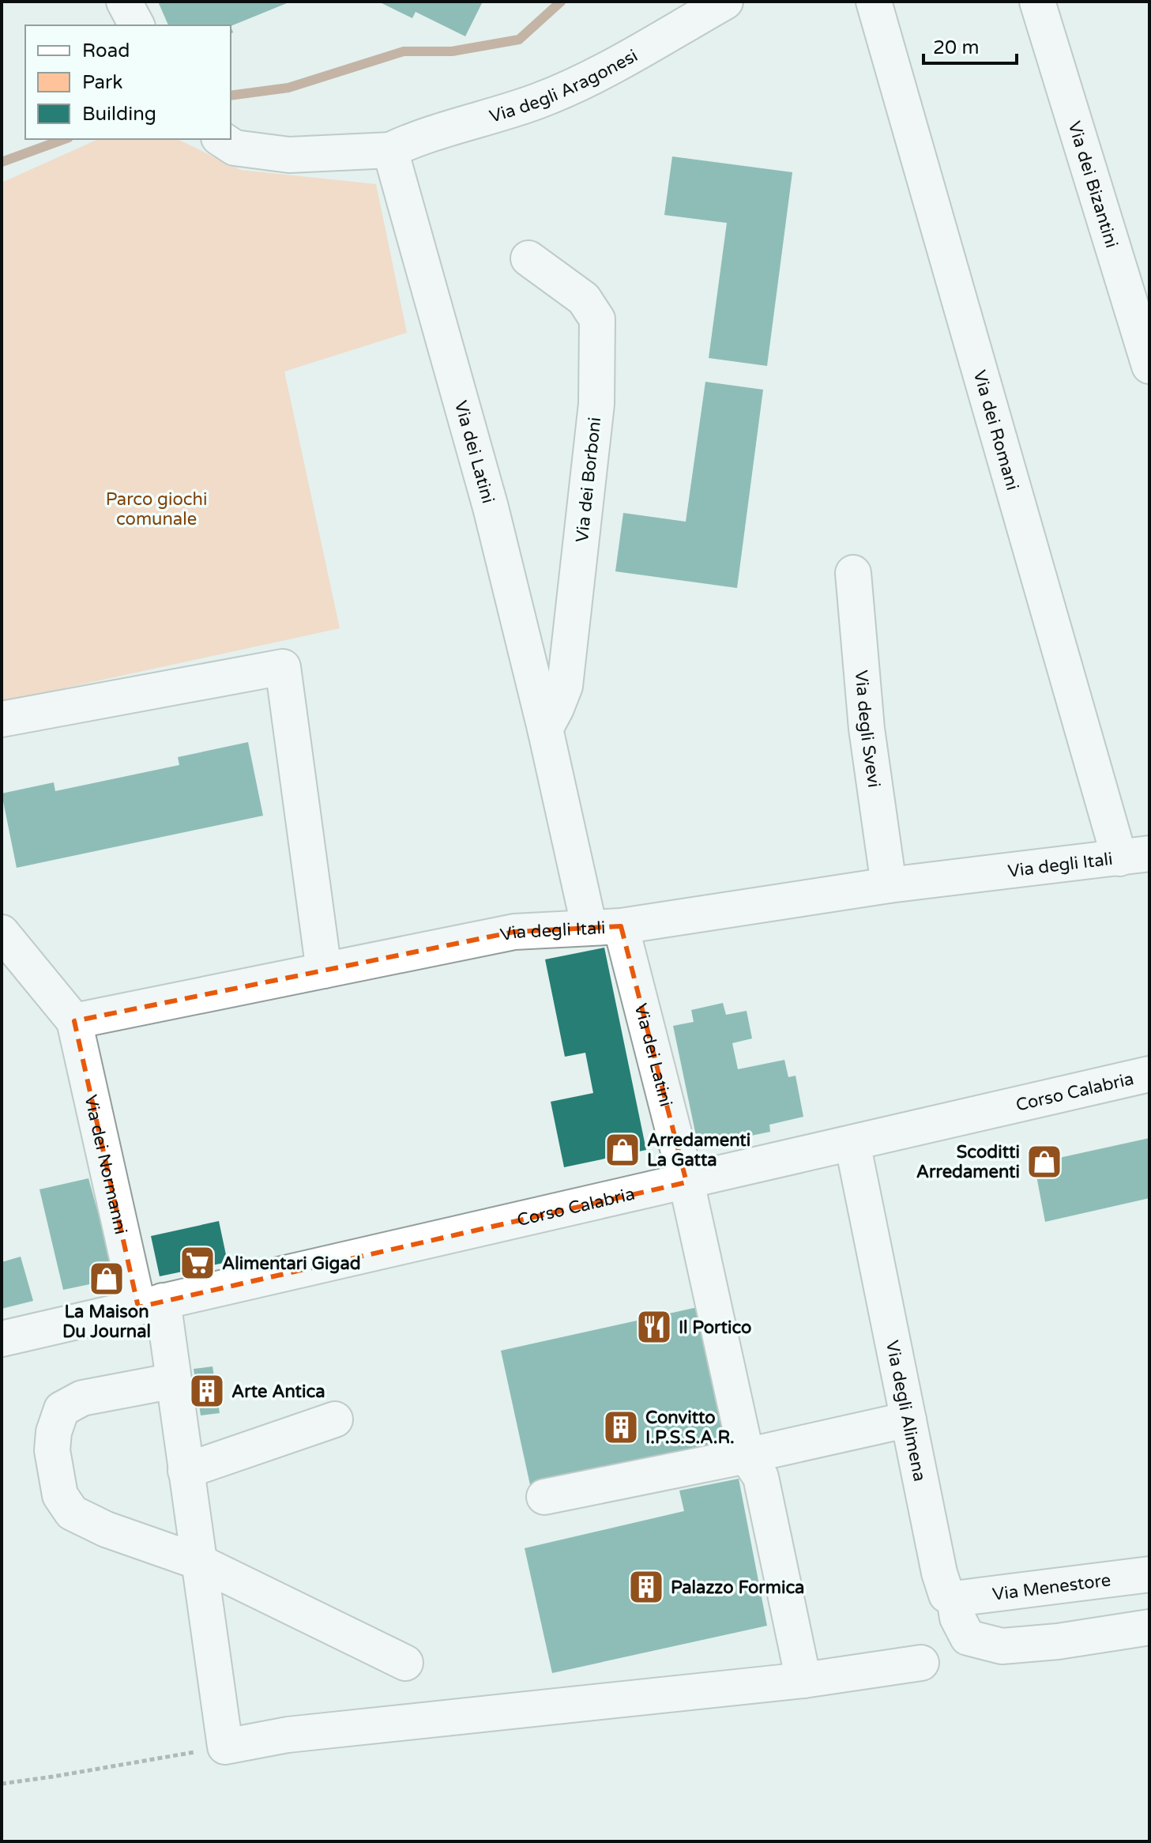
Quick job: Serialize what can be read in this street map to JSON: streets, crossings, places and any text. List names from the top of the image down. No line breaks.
{"streets":{"street":["Via degli Aragonesi","Via dei Bizantini","Via dei Romani","Via dei Latini","Via dei Borboni","Via degli Svevi","Via degli Itali","Corso Calabria","Via dei Normanni","Via degli Alimena","Via Menestore"]},"crossings":[["Via degli Aragonesi","Via dei Latini"],["Via dei Romani","Via degli Itali"],["Via dei Latini","Via dei Borboni"],["Via dei Latini","Via degli Itali"],["Via dei Latini","Corso Calabria"],["Via degli Svevi","Via degli Itali"],["Via degli Itali","Via dei Normanni"],["Corso Calabria","Via dei Normanni"],["Corso Calabria","Via degli Alimena"],["Via degli Alimena","Via Menestore"]],"parks":["Parco giochi comunale"],"places":{"shop":["Arredamenti La Gatta","Scoditti Arredamenti","La Maison Du Journal"],"supermarket":["Alimentari Gigad"],"restaurant":["Il Portico"],"building":["Arte Antica","Convitto I.P.S.S.A.R.","Palazzo Formica"]},"legend":["Road","Park","Building"],"scale_bar":"20 m"}
